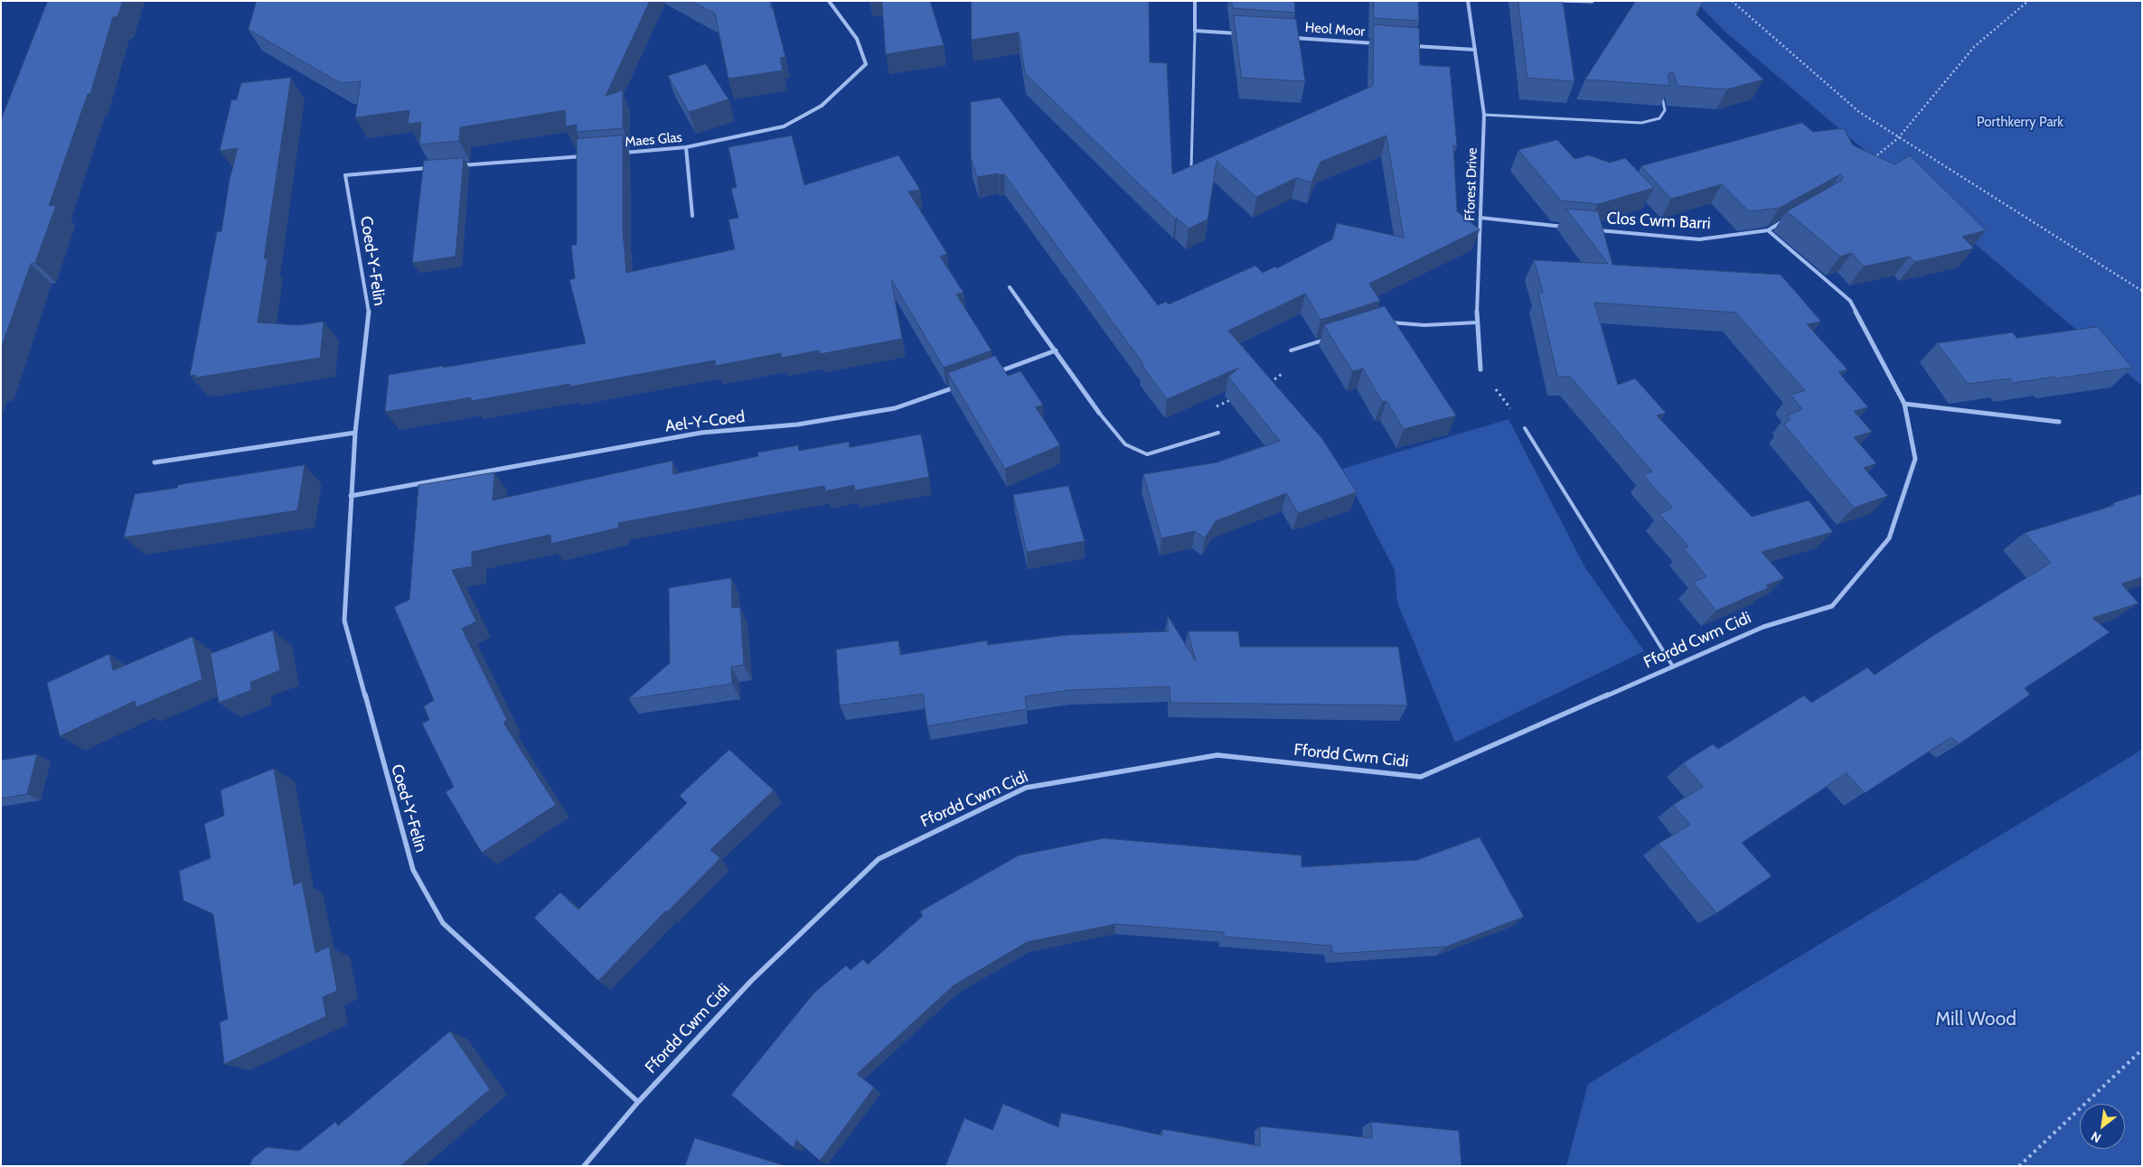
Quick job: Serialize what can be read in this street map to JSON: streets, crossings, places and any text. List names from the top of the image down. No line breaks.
{"streets":{"street":["Heol Moor","Maes Glas","Fforest Drive","Clos Cwm Barri","Coed-Y-Felin","Ael-Y-Coed","Ffordd Cwm Cidi"]},"crossings":[["Clos Cwm Barri","Ffordd Cwm Cidi"],["Coed-Y-Felin","Ael-Y-Coed"],["Coed-Y-Felin","Ffordd Cwm Cidi"]],"parks":["Porthkerry Park","Mill Wood"],"north":"bottom left"}
